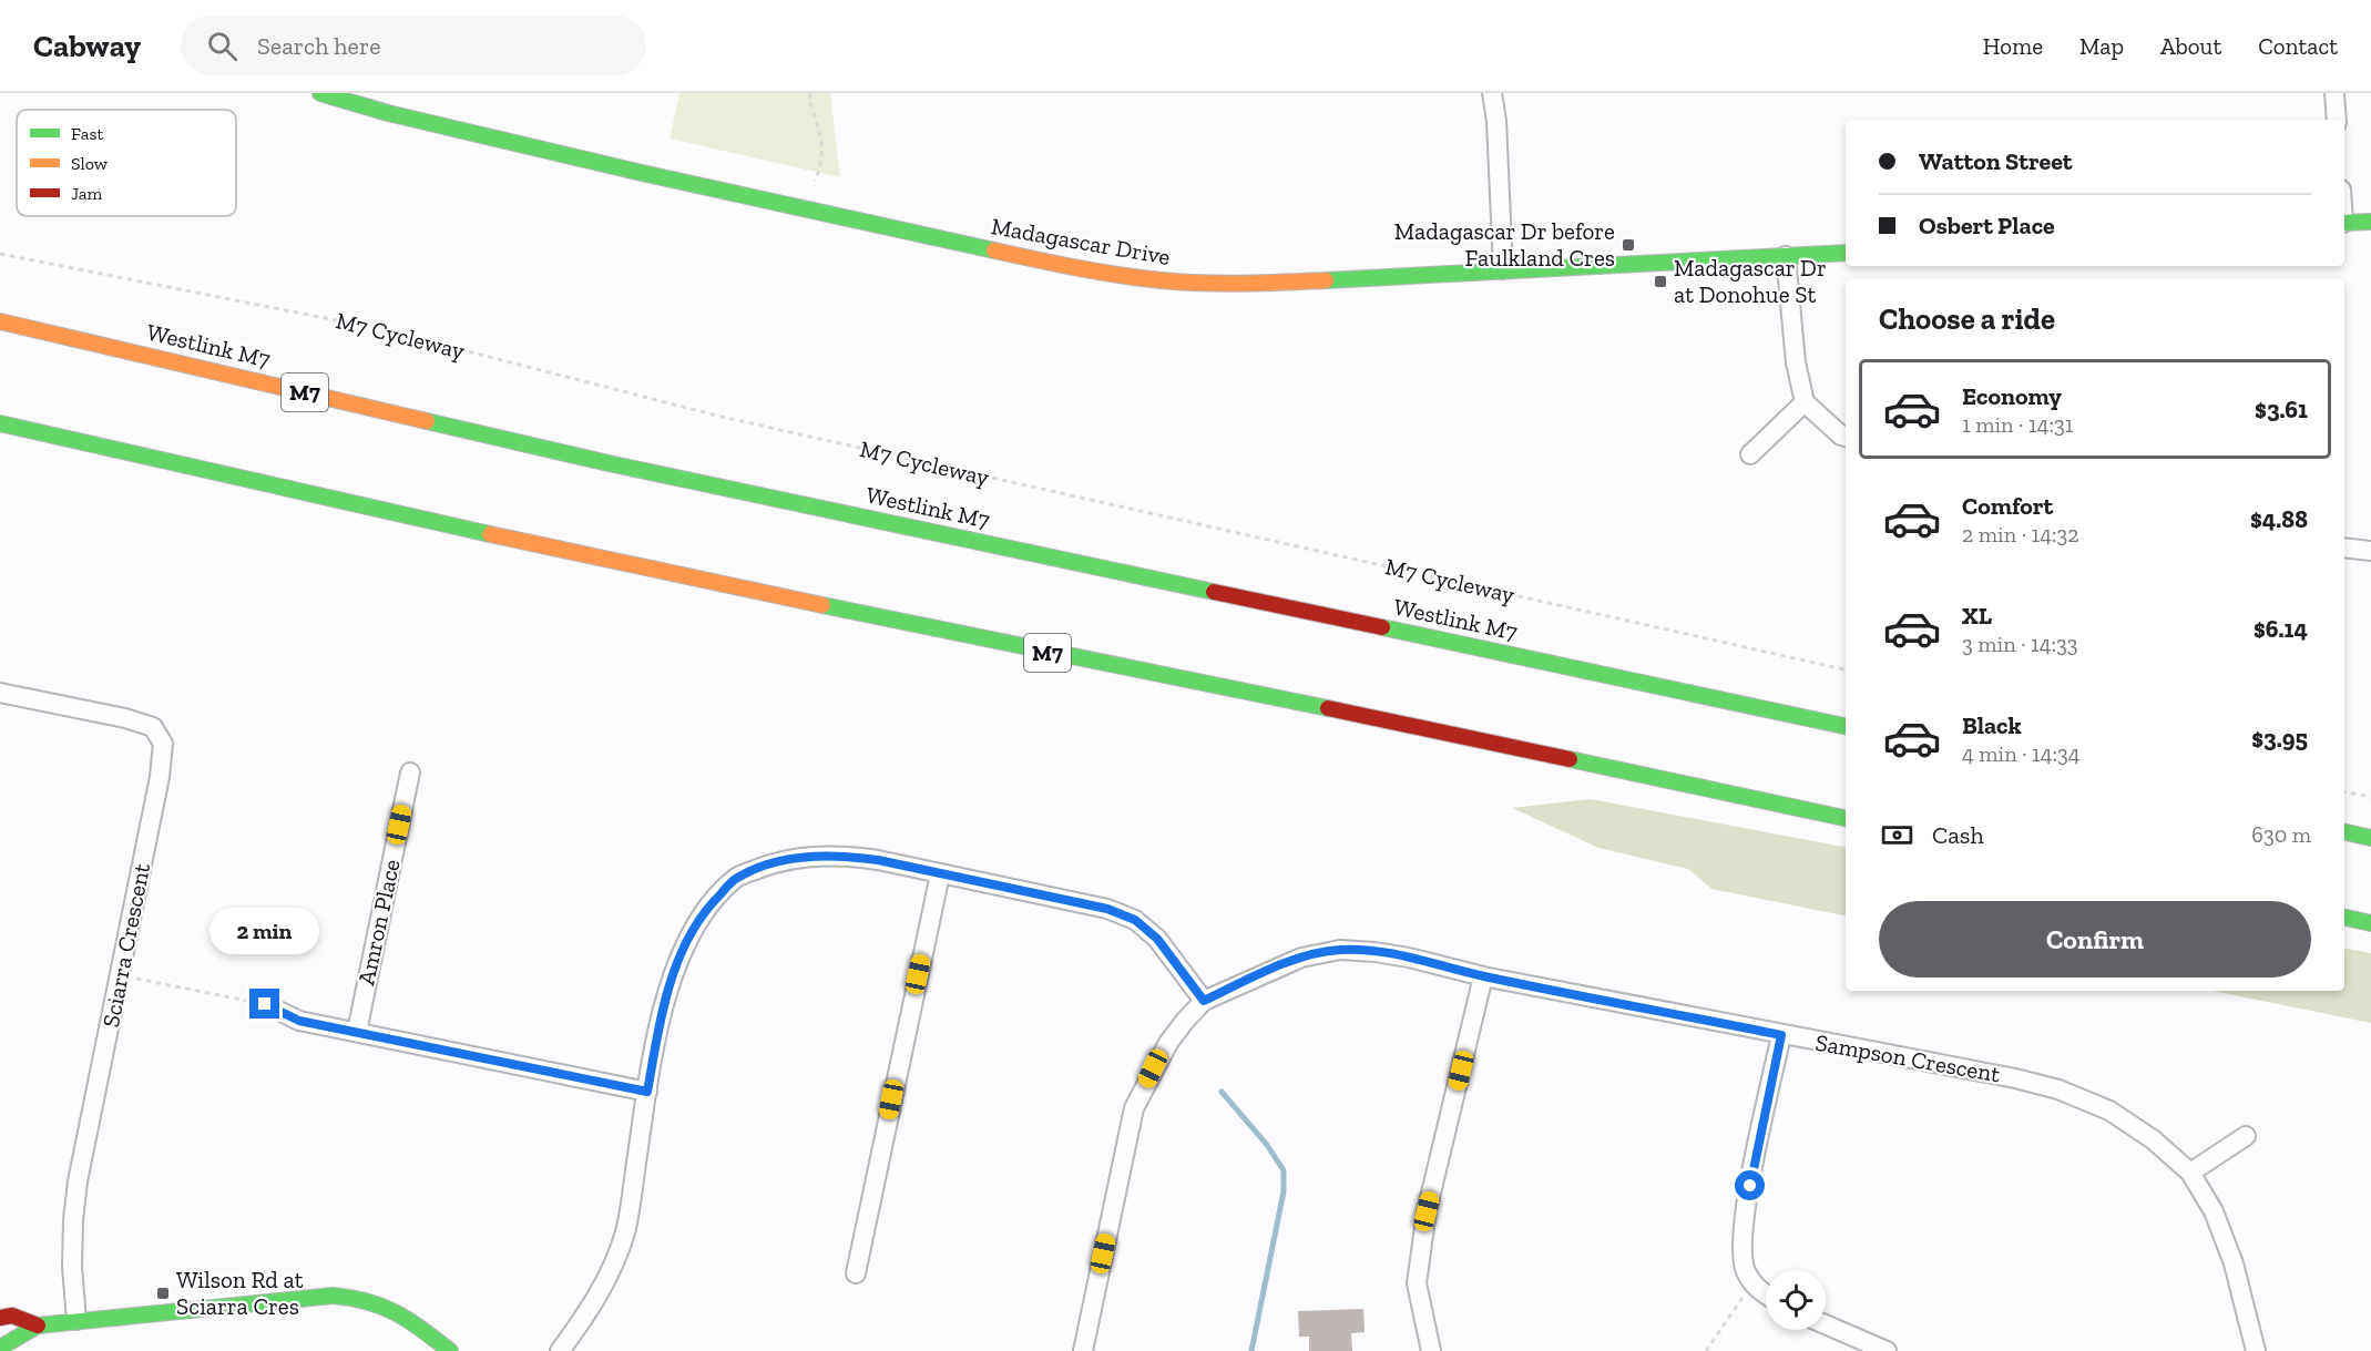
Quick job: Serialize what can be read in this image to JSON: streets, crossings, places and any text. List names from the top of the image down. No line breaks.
{"streets":{"main road":["Madagascar Drive","Westlink M7","M7"],"street":["Amron Place","Sciarra Crescent","Sampson Crescent"],"path":["M7 Cycleway"]},"places":{"transit":["Madagascar Dr before Faulkland Cres","Madagascar Dr at Donohue St","Wilson Rd at Sciarra Cres"]},"legend":["Fast","Slow","Jam"],"page":{"header":"Cabway","search":"Search here","nav":["Home","Map","About","Contact"],"banner":["Watton Street","Osbert Place"],"heading":"Choose a ride","list":[{"name":"Economy","note":"1 min · 14:31","value":"$3.61"},{"name":"Comfort","note":"2 min · 14:32","value":"$4.88"},{"name":"XL","note":"3 min · 14:33","value":"$6.14"},{"name":"Black","note":"4 min · 14:34","value":"$3.95"}],"pay":["Cash","630 m"],"buttons":"Confirm","bubble":"2 min"}}
